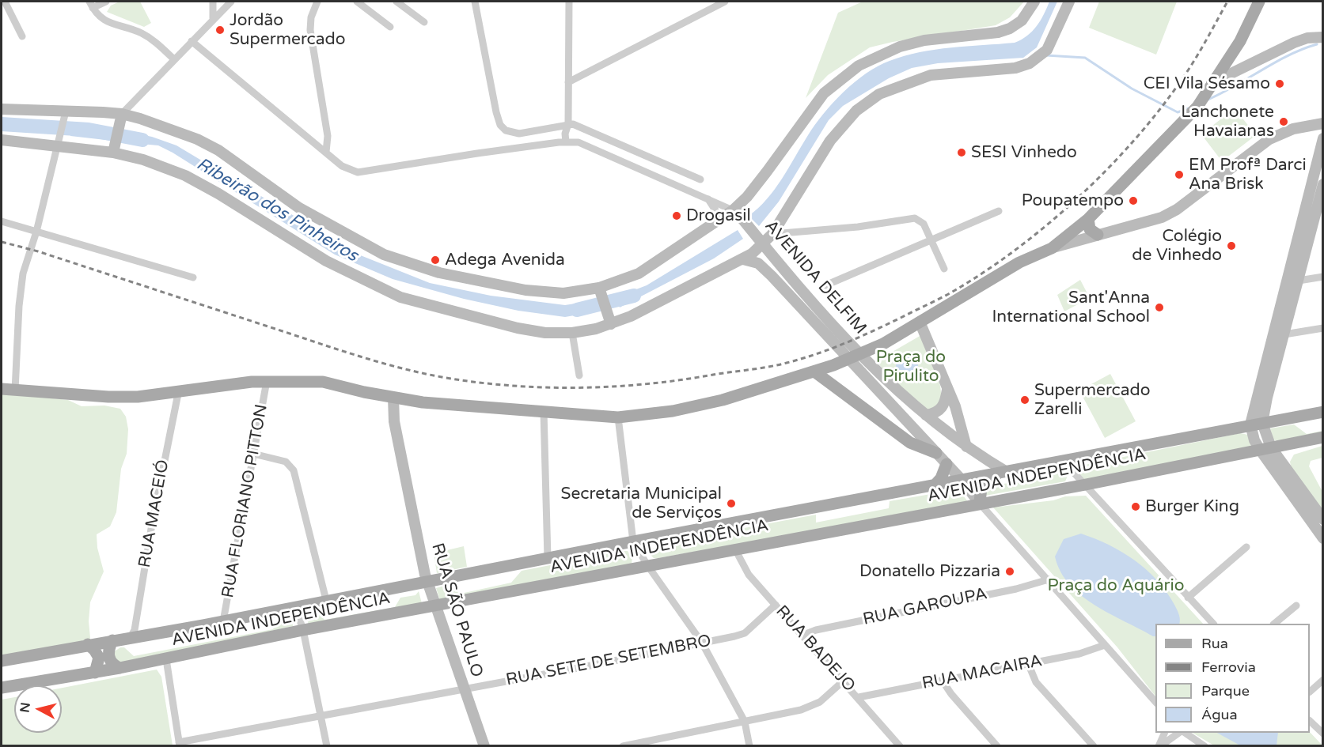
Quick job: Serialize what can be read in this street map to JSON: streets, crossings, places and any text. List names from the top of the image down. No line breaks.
{"streets":{"main road":["AVENIDA INDEPENDÊNCIA"],"street":["AVENIDA DELFIM","RUA FLORIANO PITTON","RUA MACEIÓ","RUA GAROUPA","RUA SÃO PAULO","RUA BADEJO","RUA SETE DE SETEMBRO","RUA MACAIRA"]},"crossings":[["AVENIDA DELFIM","AVENIDA INDEPENDÊNCIA"],["AVENIDA INDEPENDÊNCIA","RUA FLORIANO PITTON"],["AVENIDA INDEPENDÊNCIA","RUA MACEIÓ"],["AVENIDA INDEPENDÊNCIA","RUA SÃO PAULO"],["AVENIDA INDEPENDÊNCIA","RUA BADEJO"],["RUA GAROUPA","RUA BADEJO"],["RUA SÃO PAULO","RUA SETE DE SETEMBRO"],["RUA BADEJO","RUA SETE DE SETEMBRO"],["RUA BADEJO","RUA MACAIRA"]],"water":["Ribeirão dos Pinheiros"],"parks":["Praça do Pirulito","Praça do Aquário"],"places":["Jordão Supermercado","CEI Vila Sésamo","Lanchonete Havaianas","SESI Vinhedo","EM Profª Darci Ana Brisk","Poupatempo","Drogasil","Colégio de Vinhedo","Adega Avenida","Sant'Anna International School","Supermercado Zarelli","Secretaria Municipal de Serviços","Burger King","Donatello Pizzaria"],"legend":["Rua","Ferrovia","Parque","Água"],"north":"left"}
